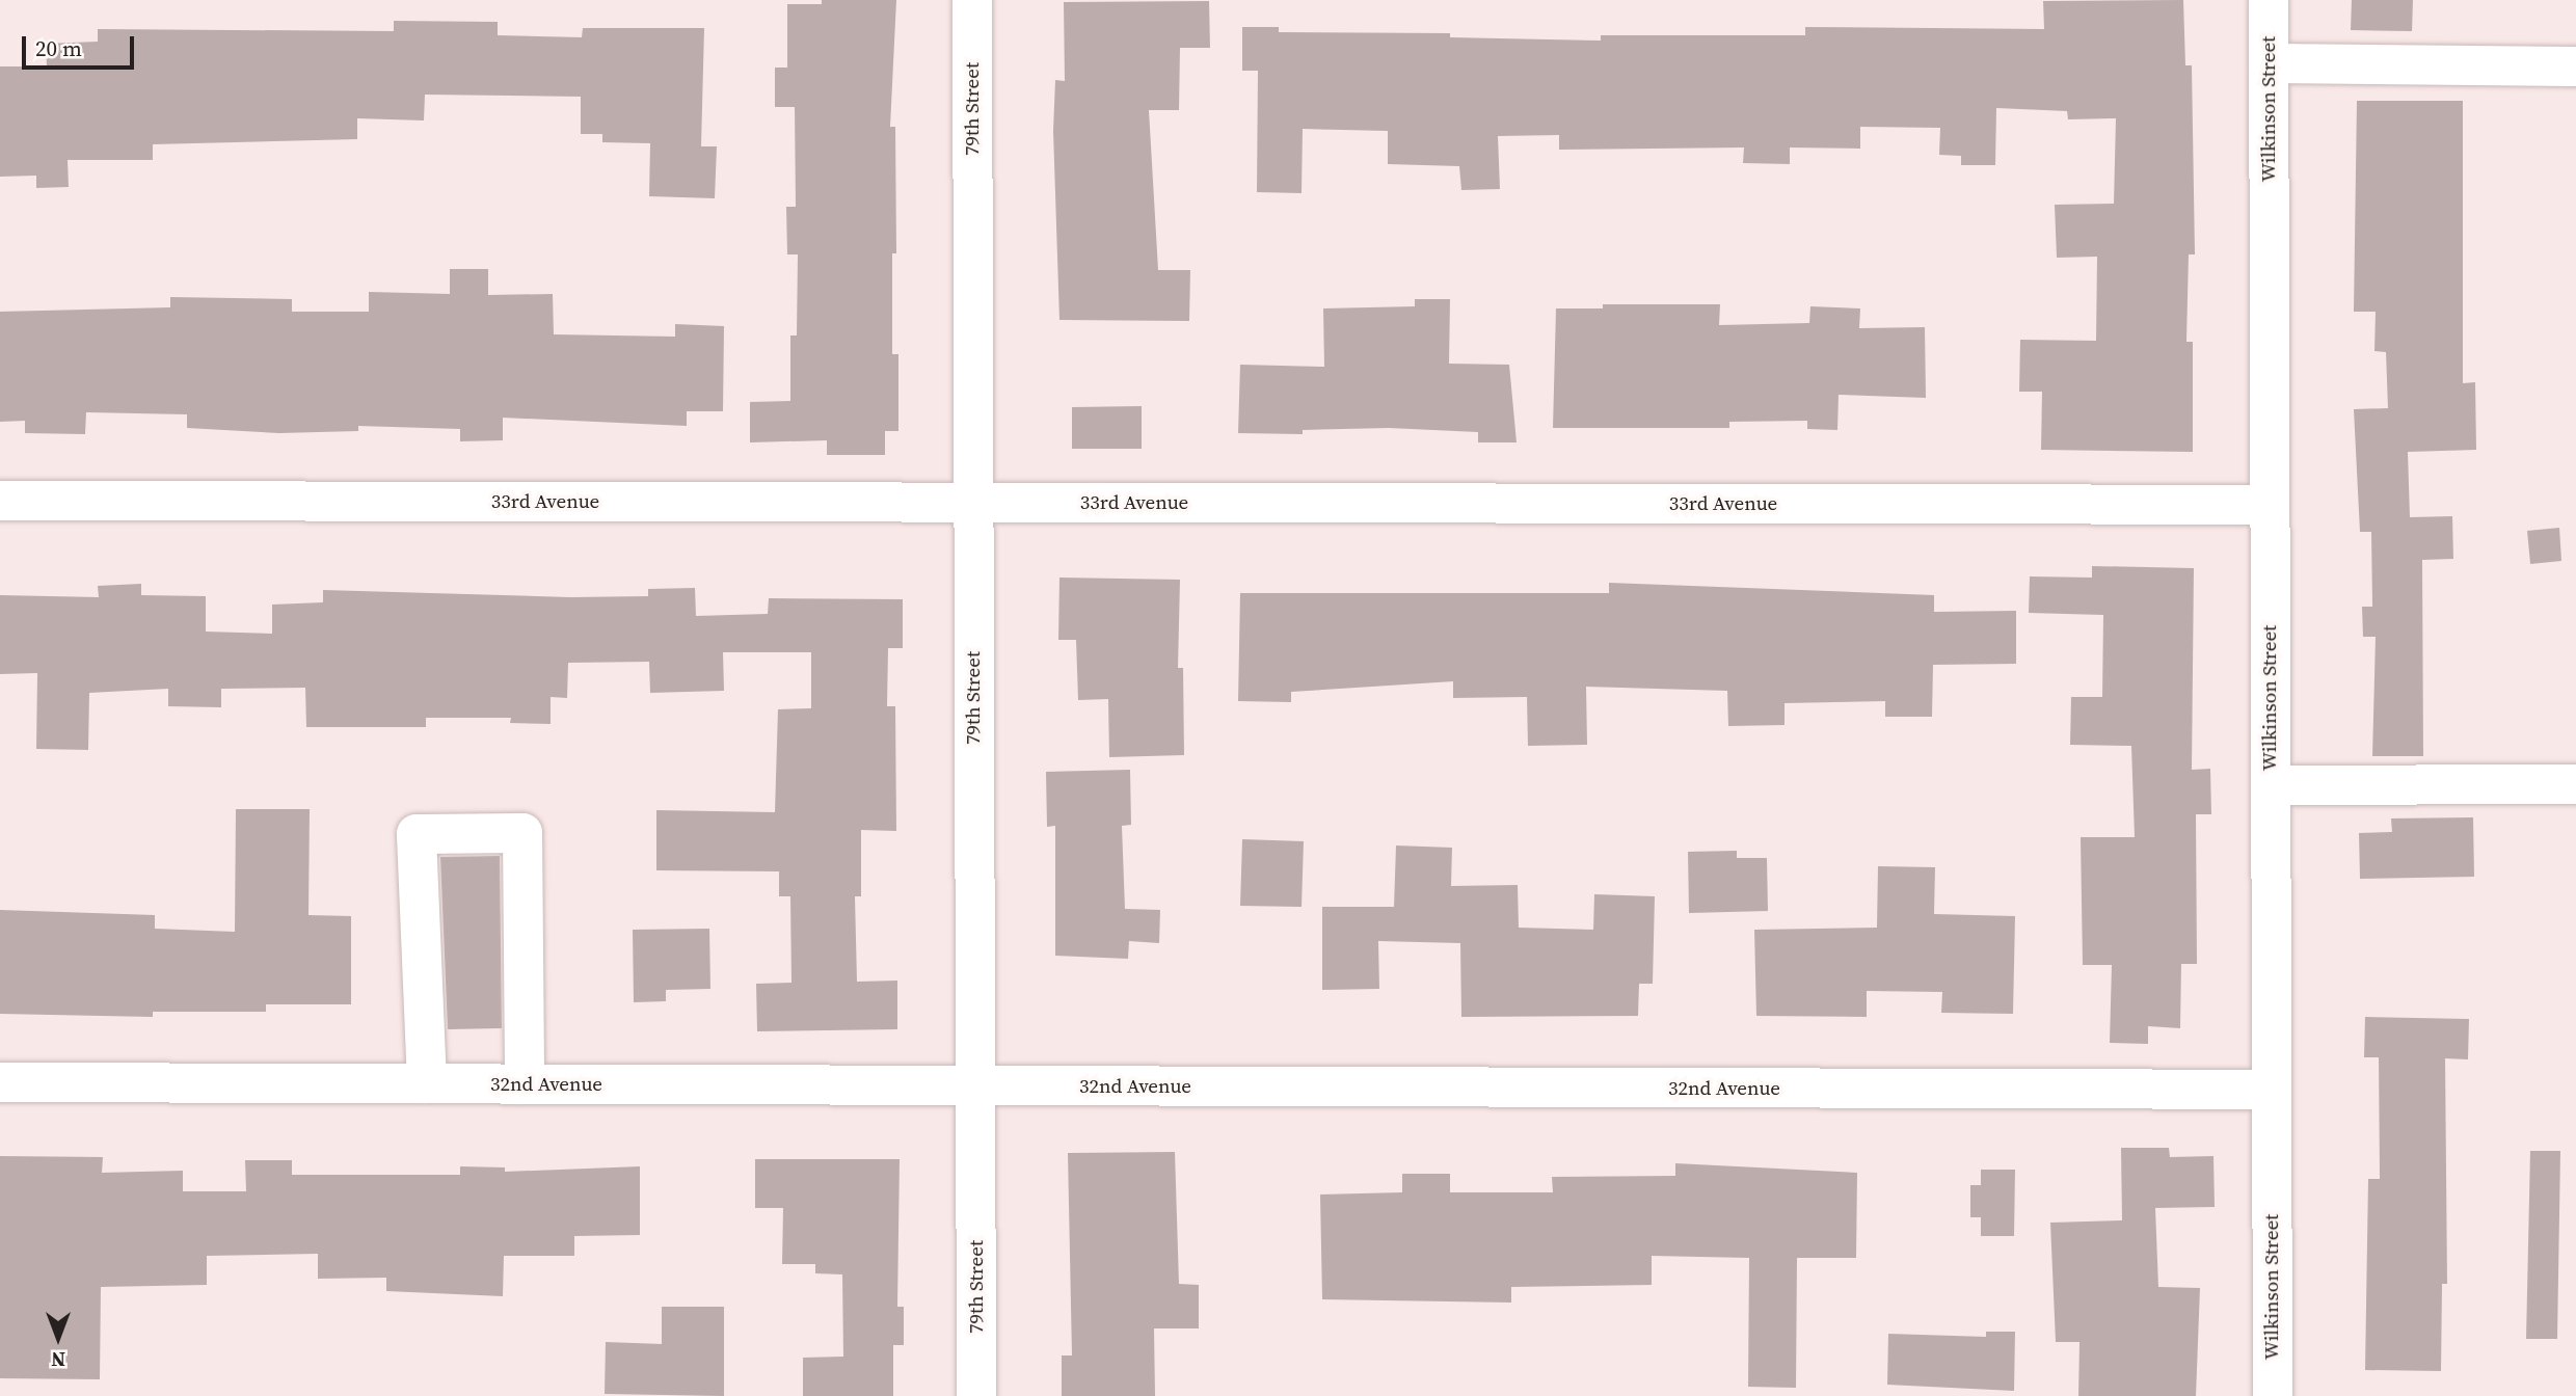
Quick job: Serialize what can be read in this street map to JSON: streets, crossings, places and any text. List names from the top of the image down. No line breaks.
{"streets":{"street":["79th Street","Wilkinson Street","33rd Avenue","32nd Avenue"]},"crossings":[["79th Street","33rd Avenue"],["79th Street","32nd Avenue"],["Wilkinson Street","33rd Avenue"],["Wilkinson Street","32nd Avenue"]],"scale_bar":"20 m","north":"bottom"}
